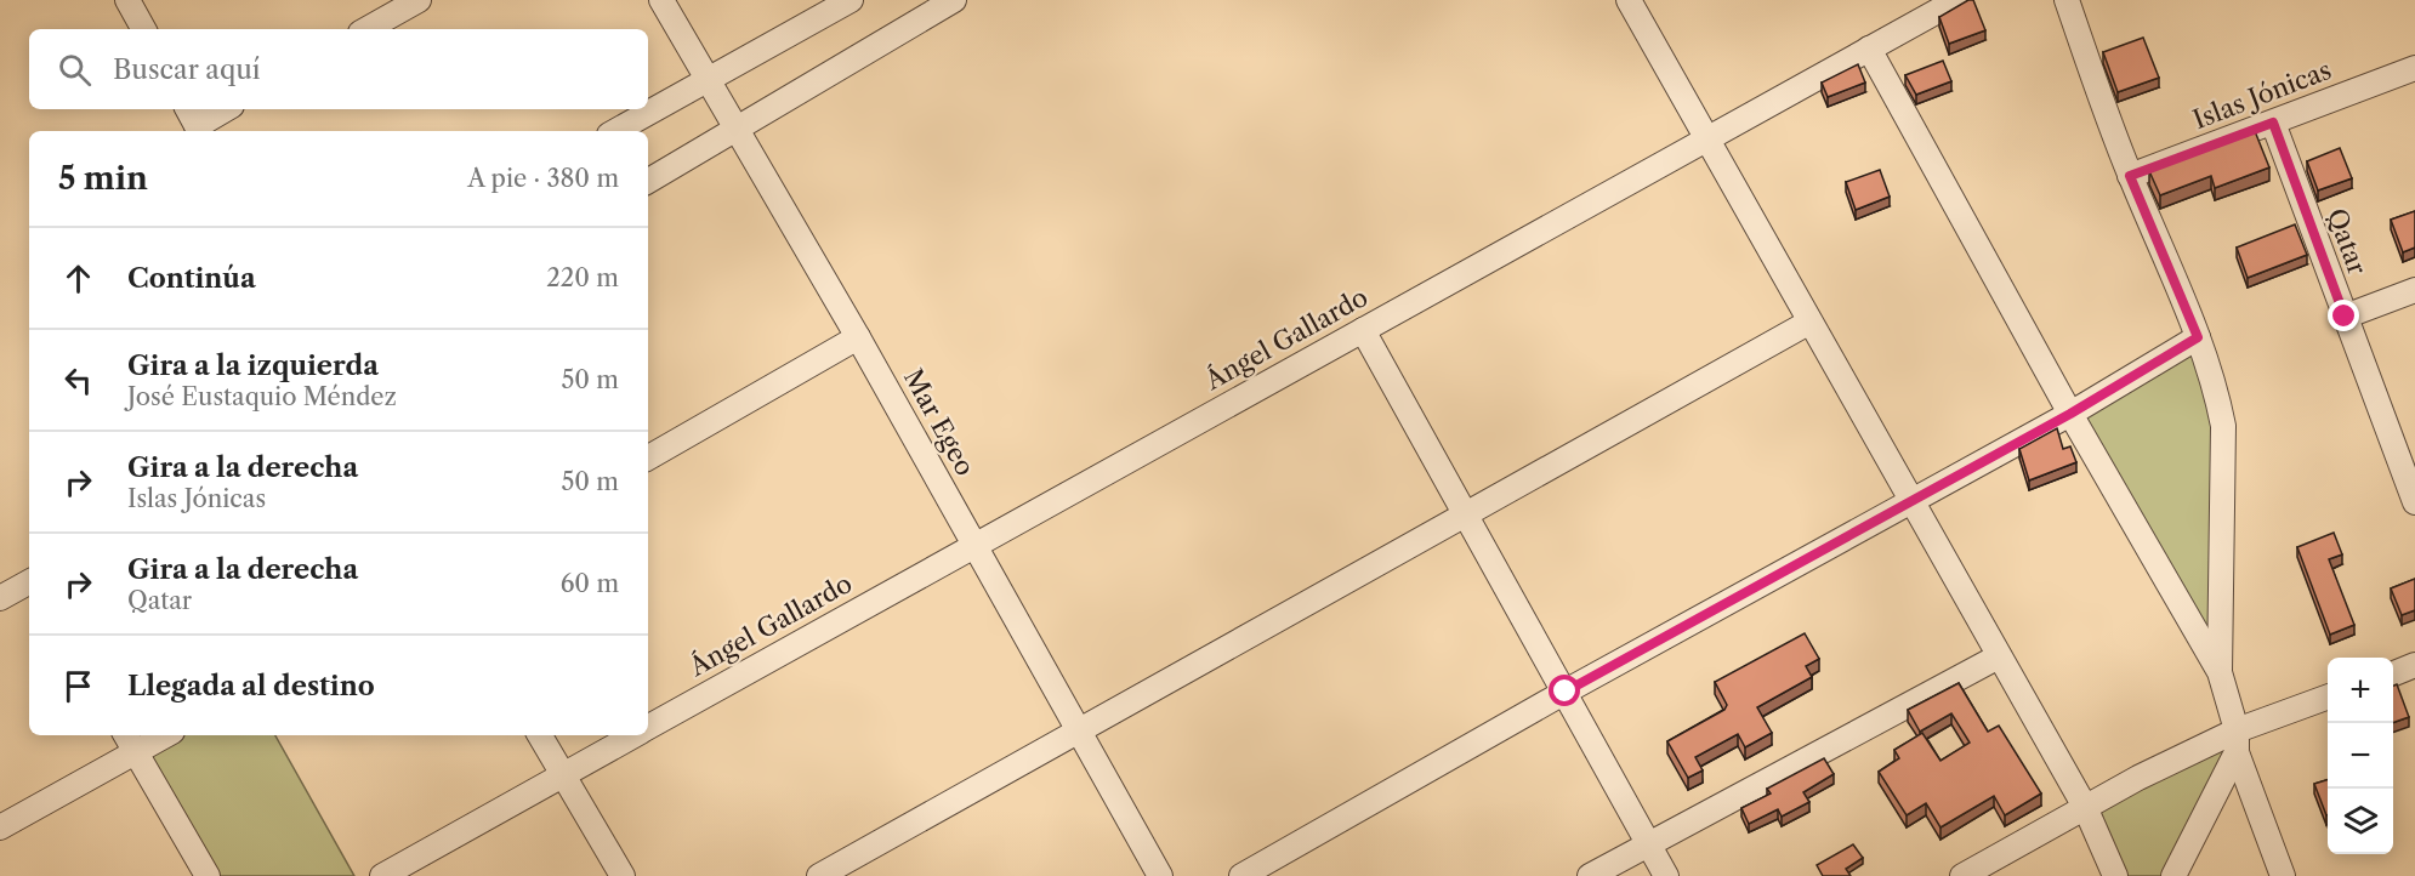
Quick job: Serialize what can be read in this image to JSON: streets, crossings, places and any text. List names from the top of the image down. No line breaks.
{"streets":{"street":["Islas Jónicas","Qatar","Ángel Gallardo","Mar Egeo"]},"crossings":[["Islas Jónicas","Qatar"],["Ángel Gallardo","Mar Egeo"]],"page":{"search":"Buscar aquí","heading":["5 min","A pie · 380 m"],"list":[["Continúa","220 m"],["Gira a la izquierda","José Eustaquio Méndez","50 m"],["Gira a la derecha","Islas Jónicas","50 m"],["Gira a la derecha","Qatar","60 m"],"Llegada al destino"],"map_buttons":["+","−"]}}
